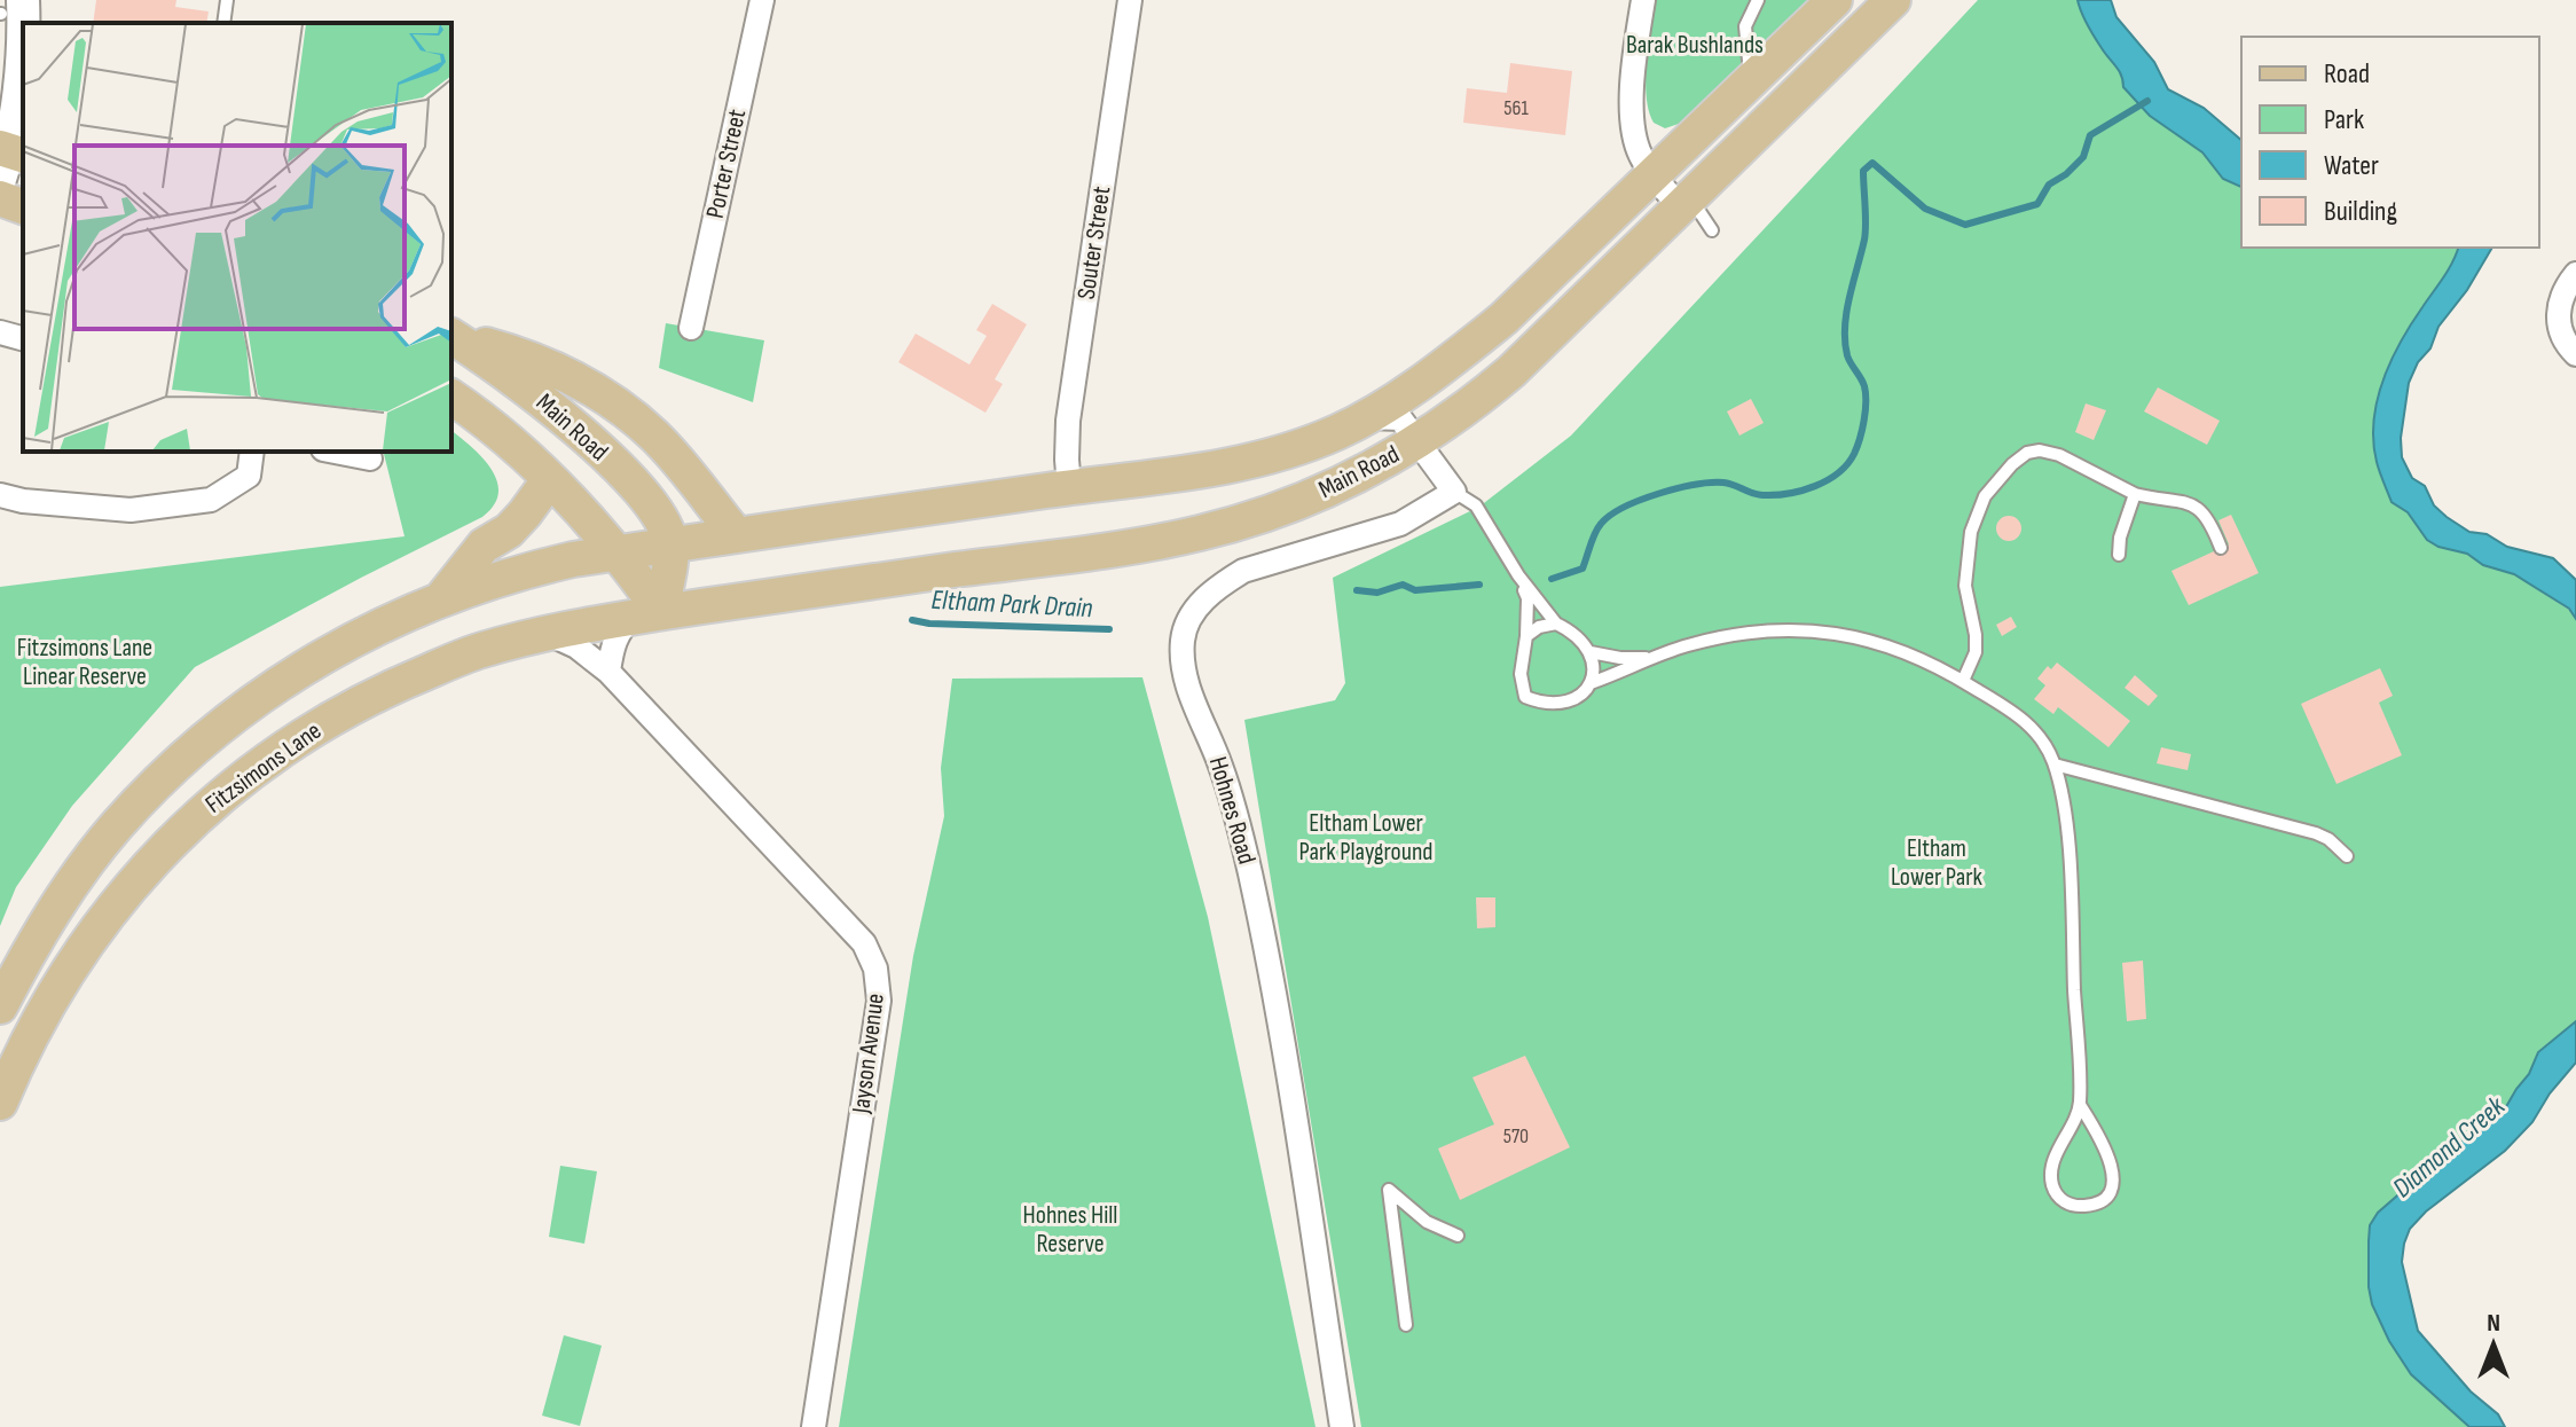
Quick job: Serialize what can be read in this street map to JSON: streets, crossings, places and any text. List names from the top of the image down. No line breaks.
{"streets":{"main road":["Main Road","Fitzsimons Lane"],"street":["Porter Street","Souter Street","Hohnes Road","Jayson Avenue"]},"crossings":[["Souter Street","Main Road"],["Main Road","Fitzsimons Lane"],["Fitzsimons Lane","Jayson Avenue"]],"water":["Eltham Park Drain","Diamond Creek"],"parks":["Barak Bushlands","Fitzsimons Lane Linear Reserve","Eltham Lower Park Playground","Eltham Lower Park","Hohnes Hill Reserve"],"house_numbers":["561","570"],"legend":["Road","Park","Water","Building"],"north":"top"}
